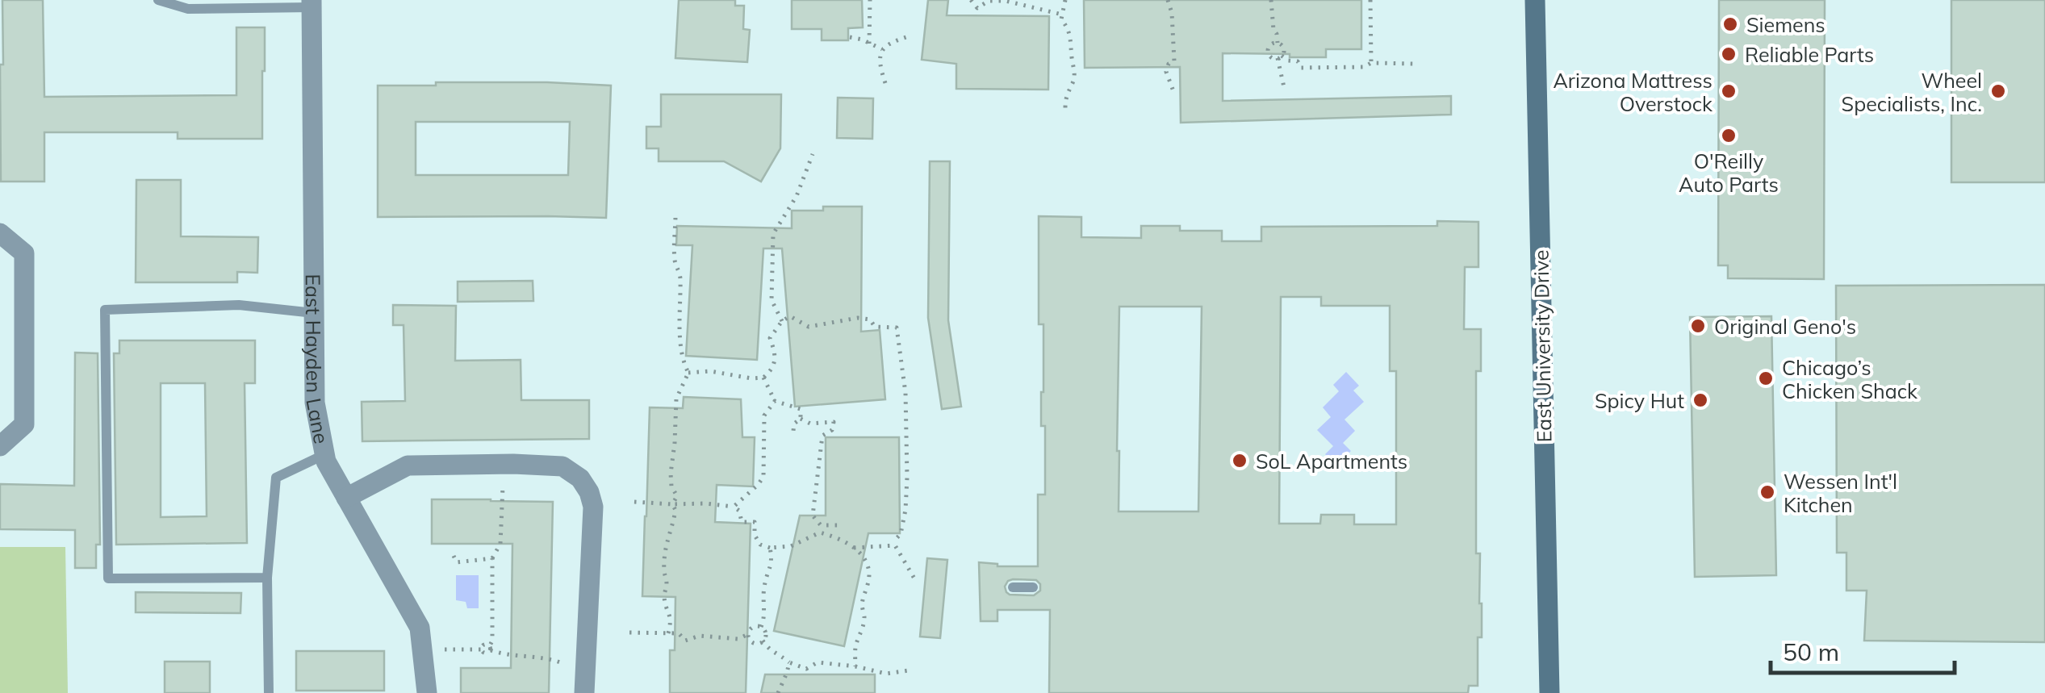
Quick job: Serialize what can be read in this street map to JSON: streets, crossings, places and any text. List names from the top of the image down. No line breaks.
{"streets":{"main road":["East University Drive"],"street":["East Hayden Lane"]},"places":["Siemens","Reliable Parts","Arizona Mattress Overstock","Wheel Specialists, Inc.","O'Reilly Auto Parts","Original Geno's","Chicago’s Chicken Shack","Spicy Hut","SoL Apartments","Wessen Int'l Kitchen"],"scale_bar":"50 m"}
